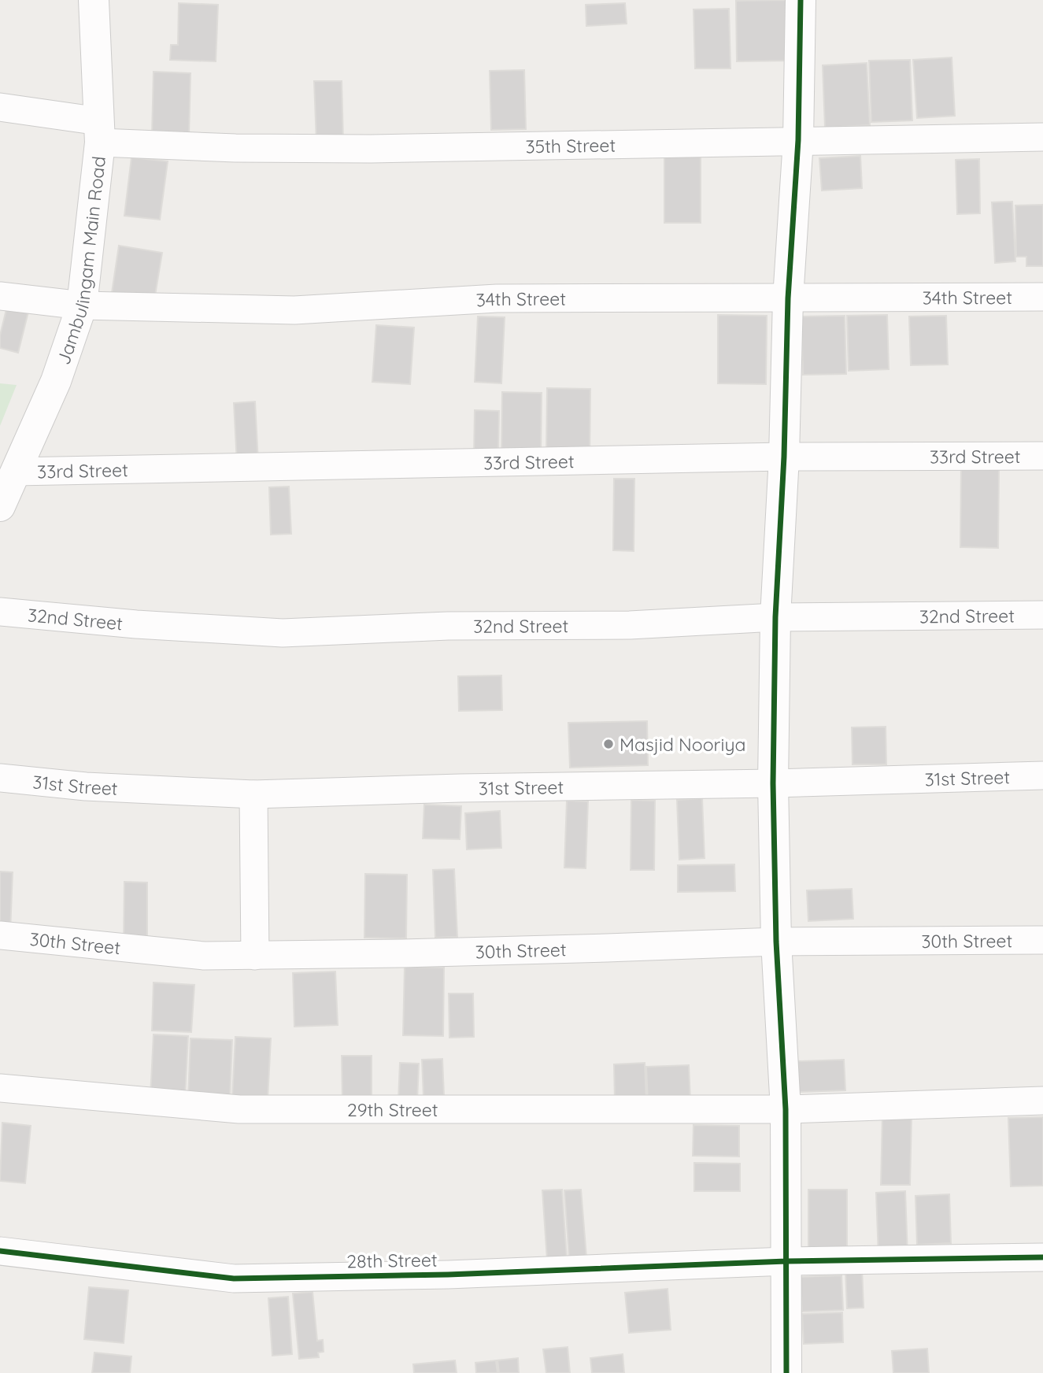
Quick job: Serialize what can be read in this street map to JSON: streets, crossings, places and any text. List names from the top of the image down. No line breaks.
{"streets":{"street":["35th Street","Jambulingam Main Road","34th Street","33rd Street","32nd Street","31st Street","30th Street","29th Street","28th Street"]},"crossings":[["35th Street","Jambulingam Main Road"],["Jambulingam Main Road","34th Street"],["Jambulingam Main Road","33rd Street"]],"places":["Masjid Nooriya"]}
